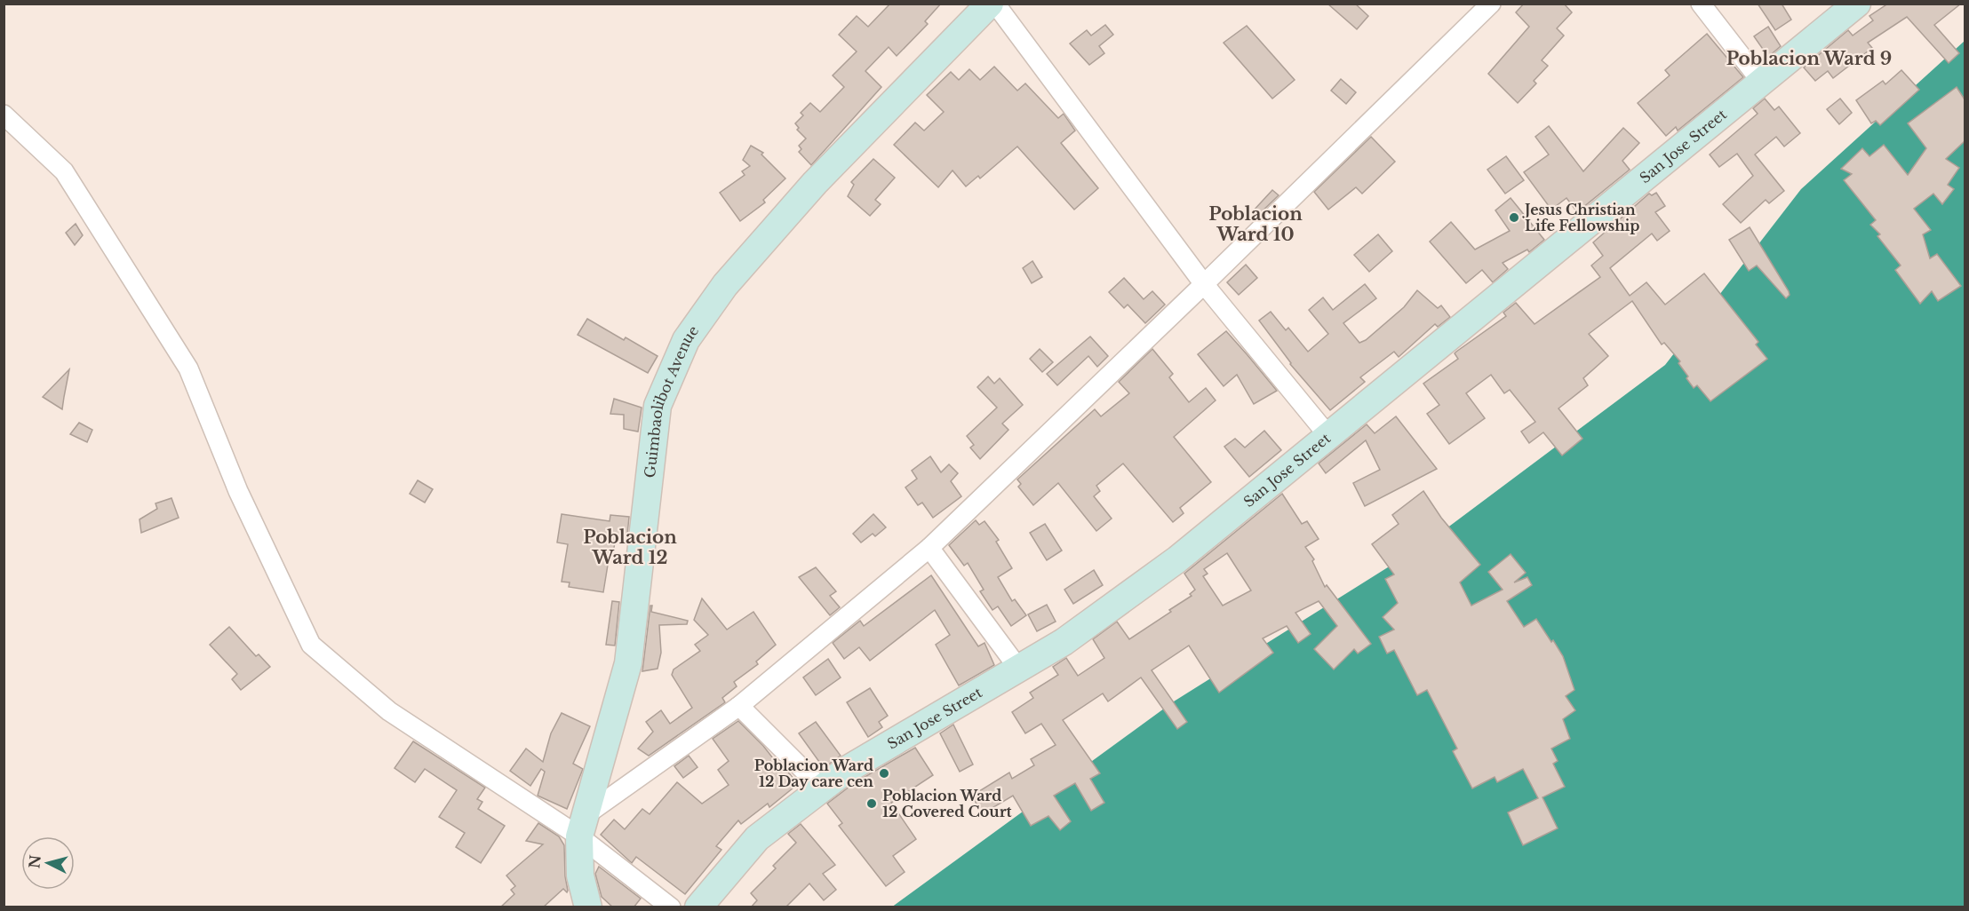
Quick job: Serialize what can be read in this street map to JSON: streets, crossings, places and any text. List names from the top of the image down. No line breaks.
{"streets":{"street":["San Jose Street","Guimbaolibot Avenue"]},"districts":["Poblacion Ward 9","Poblacion Ward 10","Poblacion Ward 12"],"places":["Jesus Christian Life Fellowship","Poblacion Ward 12 Day care cen","Poblacion Ward 12 Covered Court"],"north":"left"}
